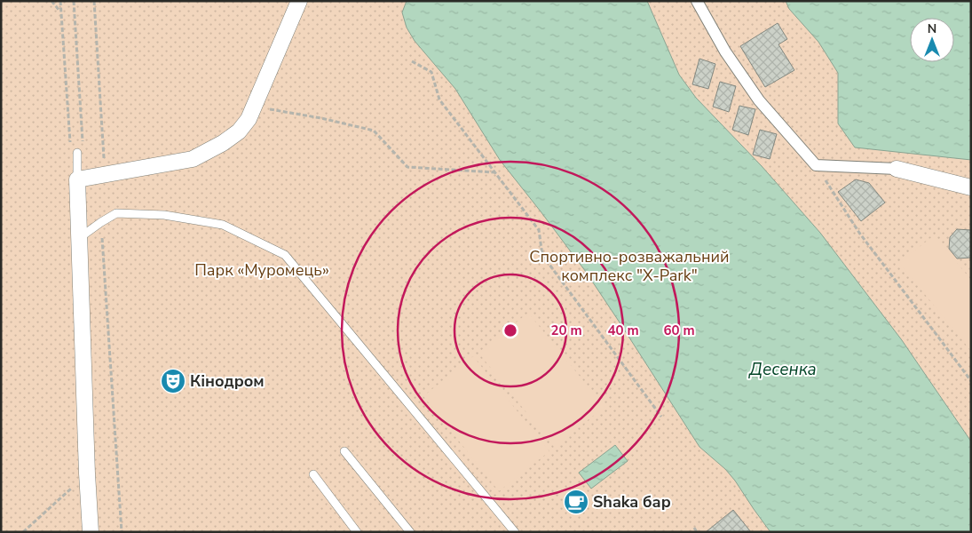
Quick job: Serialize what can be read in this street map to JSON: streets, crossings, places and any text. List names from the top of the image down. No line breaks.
{"water":["Десенка"],"parks":["Спортивно-розважальний комплекс \"Х-Park\"","Парк «Муромець»"],"places":{"theatre":["Кінодром"],"cafe":["Shaka бар"]},"north":"top","rings":["20 m","40 m","60 m"]}
